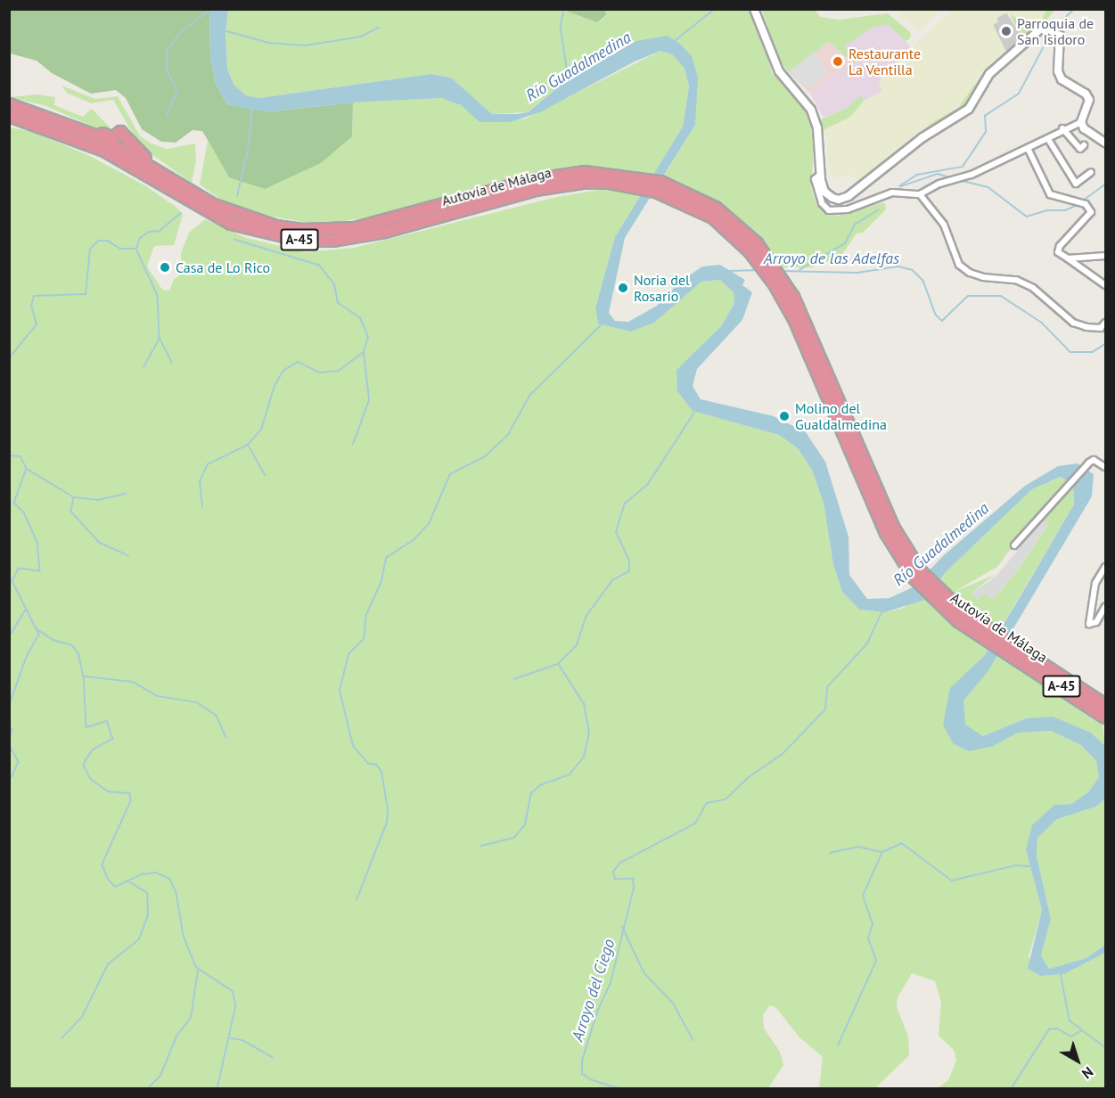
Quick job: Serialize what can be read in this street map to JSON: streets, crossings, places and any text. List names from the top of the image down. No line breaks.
{"streets":{"highway":["Autovía de Málaga","A-45"]},"water":["Río Guadalmedina","Arroyo de las Adelfas","Arroyo del Ciego"],"places":["Parroquia de San Isidoro","Restaurante La Ventilla","Casa de Lo Rico","Noria del Rosario","Molino del Gualdalmedina"],"north":"bottom right"}
